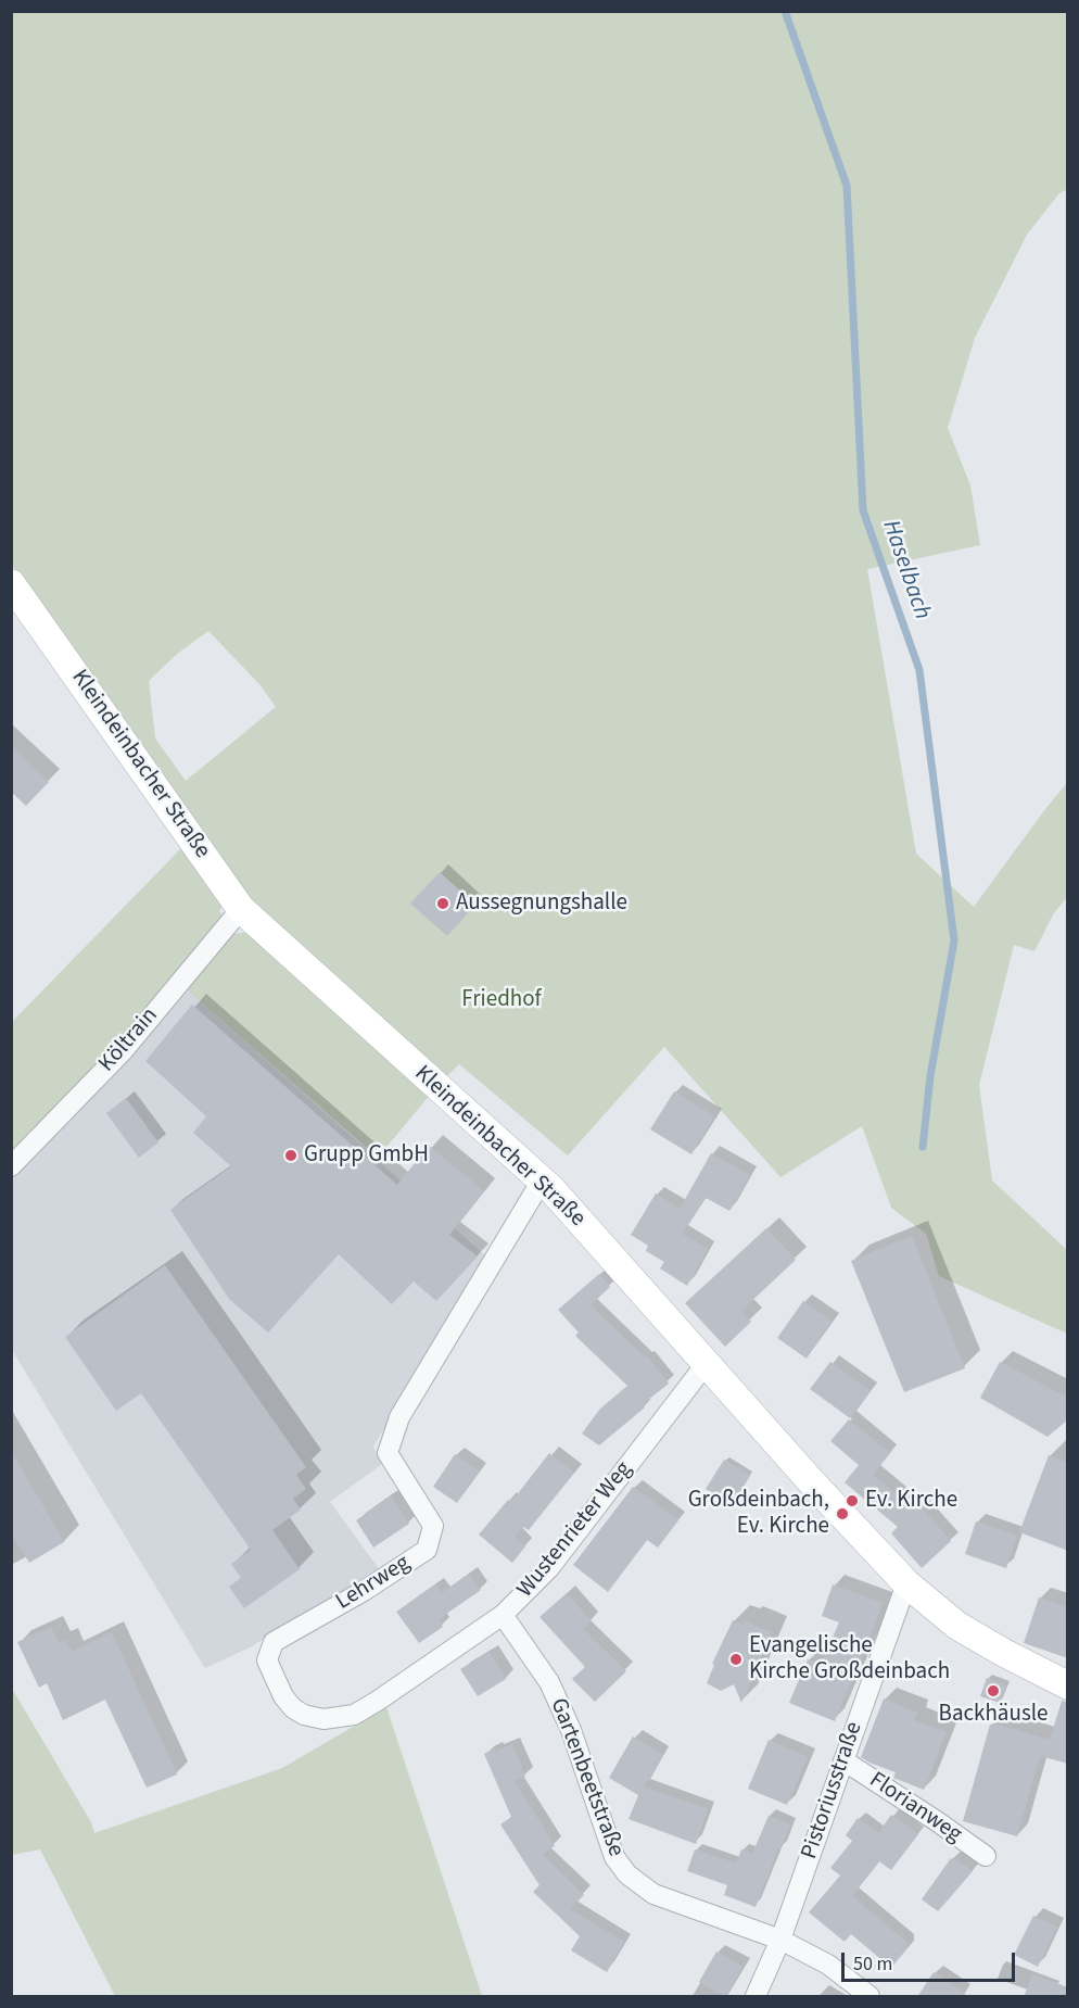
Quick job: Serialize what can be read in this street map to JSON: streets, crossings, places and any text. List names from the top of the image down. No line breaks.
{"streets":{"street":["Kleindeinbacher Straße","Költrain","Wustenrieter Weg","Lehrweg","Gartenbeetstraße","Pistoriusstraße","Florianweg"]},"crossings":[["Kleindeinbacher Straße","Költrain"],["Kleindeinbacher Straße","Wustenrieter Weg"],["Kleindeinbacher Straße","Lehrweg"],["Kleindeinbacher Straße","Pistoriusstraße"],["Wustenrieter Weg","Lehrweg"],["Wustenrieter Weg","Gartenbeetstraße"],["Gartenbeetstraße","Pistoriusstraße"],["Pistoriusstraße","Florianweg"]],"water":["Haselbach"],"parks":["Friedhof"],"places":["Aussegnungshalle","Grupp GmbH","Ev. Kirche","Großdeinbach, Ev. Kirche","Evangelische Kirche Großdeinbach","Backhäusle"],"scale_bar":"50 m"}
